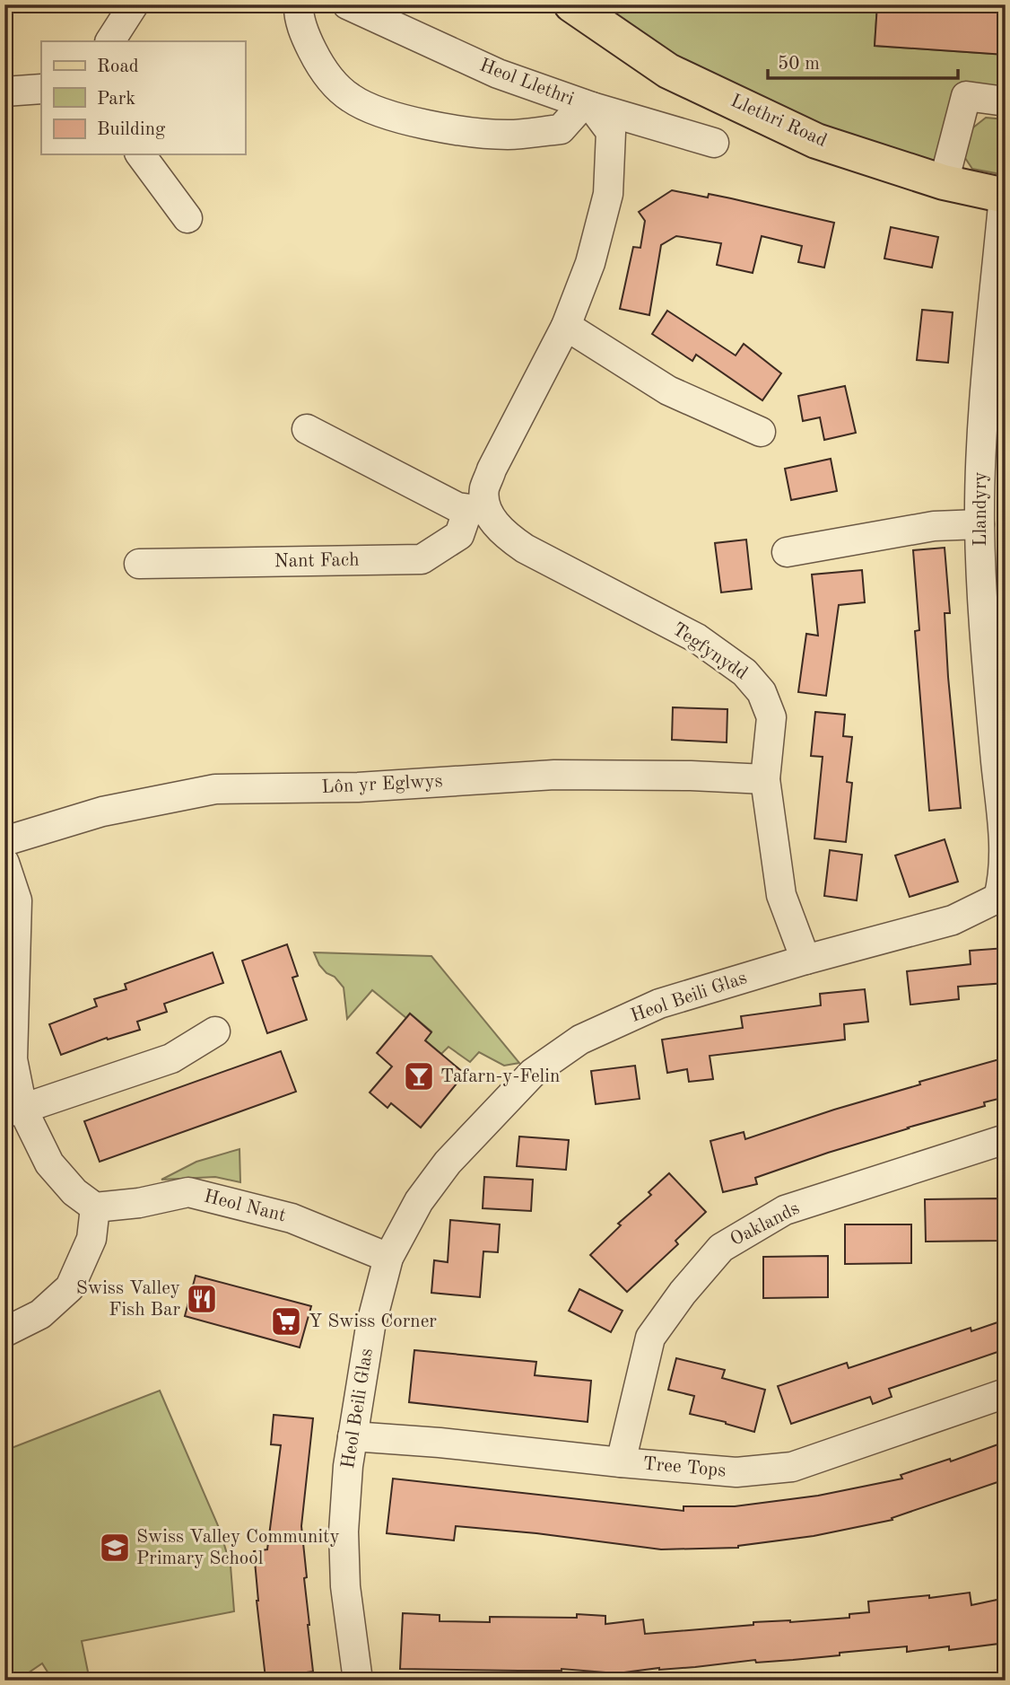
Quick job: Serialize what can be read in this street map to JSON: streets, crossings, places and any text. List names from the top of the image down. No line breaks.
{"streets":{"main road":["Llethri Road"],"street":["Heol Llethri","Llandyry","Nant Fach","Tegfynydd","Lôn yr Eglwys","Heol Beili Glas","Heol Nant","Oaklands","Tree Tops"]},"crossings":[["Llethri Road","Llandyry"],["Llandyry","Tegfynydd"],["Llandyry","Heol Beili Glas"],["Nant Fach","Tegfynydd"],["Tegfynydd","Lôn yr Eglwys"],["Tegfynydd","Heol Beili Glas"],["Heol Beili Glas","Heol Nant"],["Heol Beili Glas","Tree Tops"],["Oaklands","Tree Tops"]],"places":{"bar":["Tafarn-y-Felin"],"restaurant":["Swiss Valley Fish Bar"],"supermarket":["Y Swiss Corner"],"school or university":["Swiss Valley Community Primary School"]},"legend":["Road","Park","Building"],"scale_bar":"50 m"}
